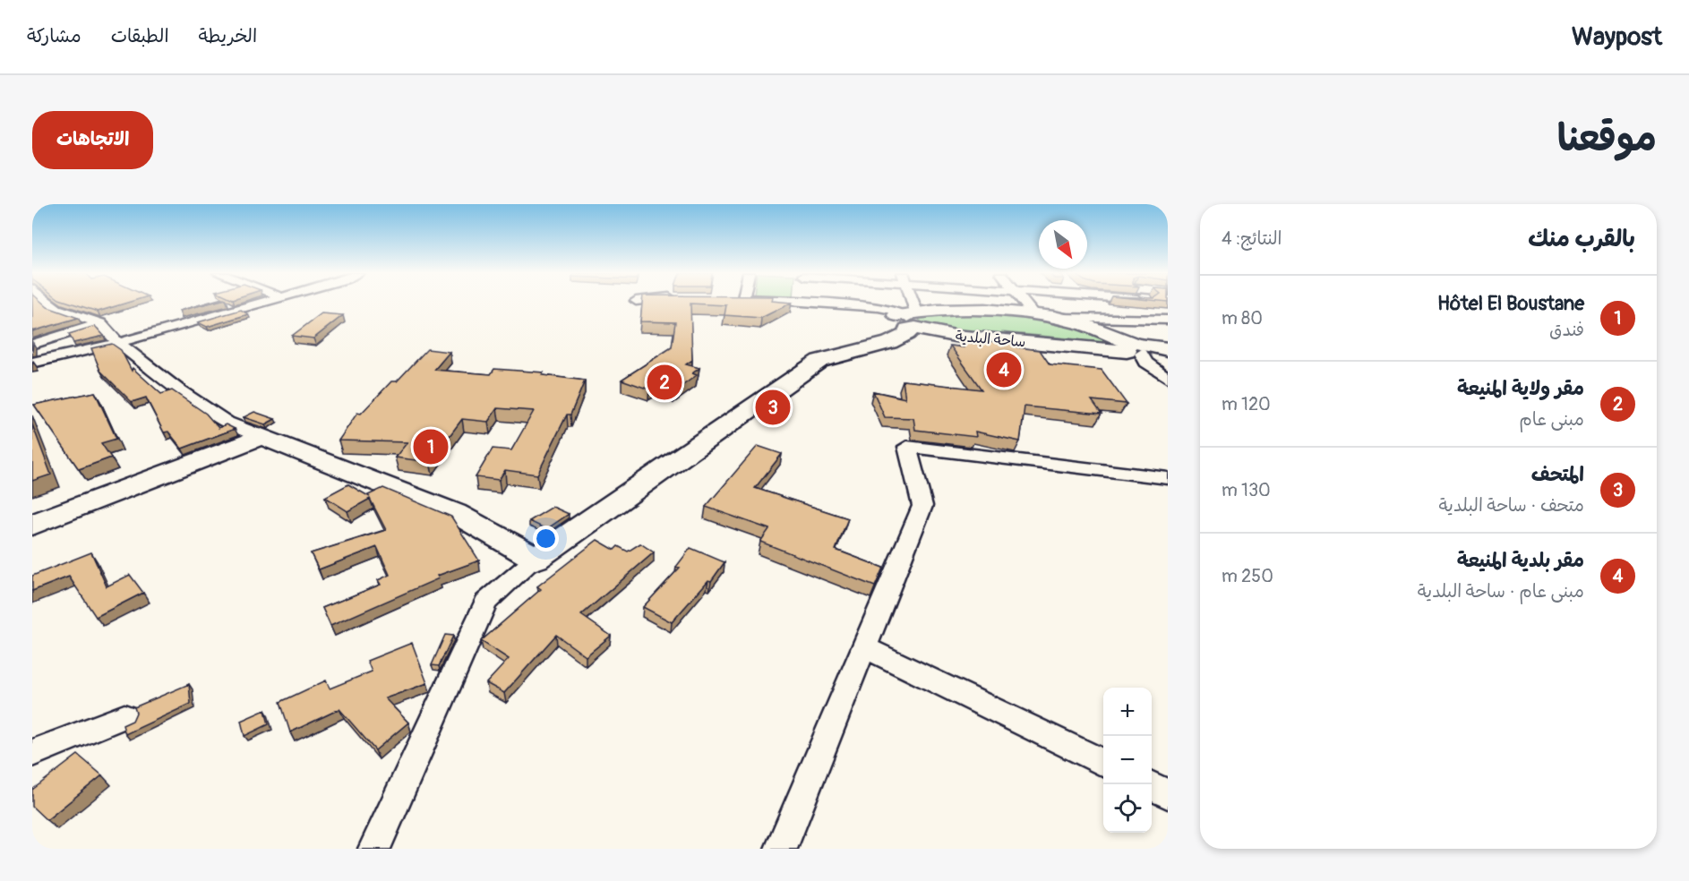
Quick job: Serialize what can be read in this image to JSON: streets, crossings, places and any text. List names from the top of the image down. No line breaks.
{"streets":{"street":["ساحة البلدية"]},"north":"bottom right","page":{"header":"Waypost","nav":["الخريطة","الطبقات","مشاركة"],"title":"موقعنا","buttons":"الاتجاهات","heading":["بالقرب منك","النتائج: 4"],"list":[{"mark":"1","name":"Hôtel El Boustane","note":"فندق","value":"80 m"},{"mark":"2","name":"مقر ولاية المنيعة","note":"مبنى عام","value":"120 m"},{"mark":"3","name":"المتحف","note":"متحف · ساحة البلدية","value":"130 m"},{"mark":"4","name":"مقر بلدية المنيعة","note":"مبنى عام · ساحة البلدية","value":"250 m"}],"pins":["4","2","3","1"],"map_buttons":["+","−"]}}
